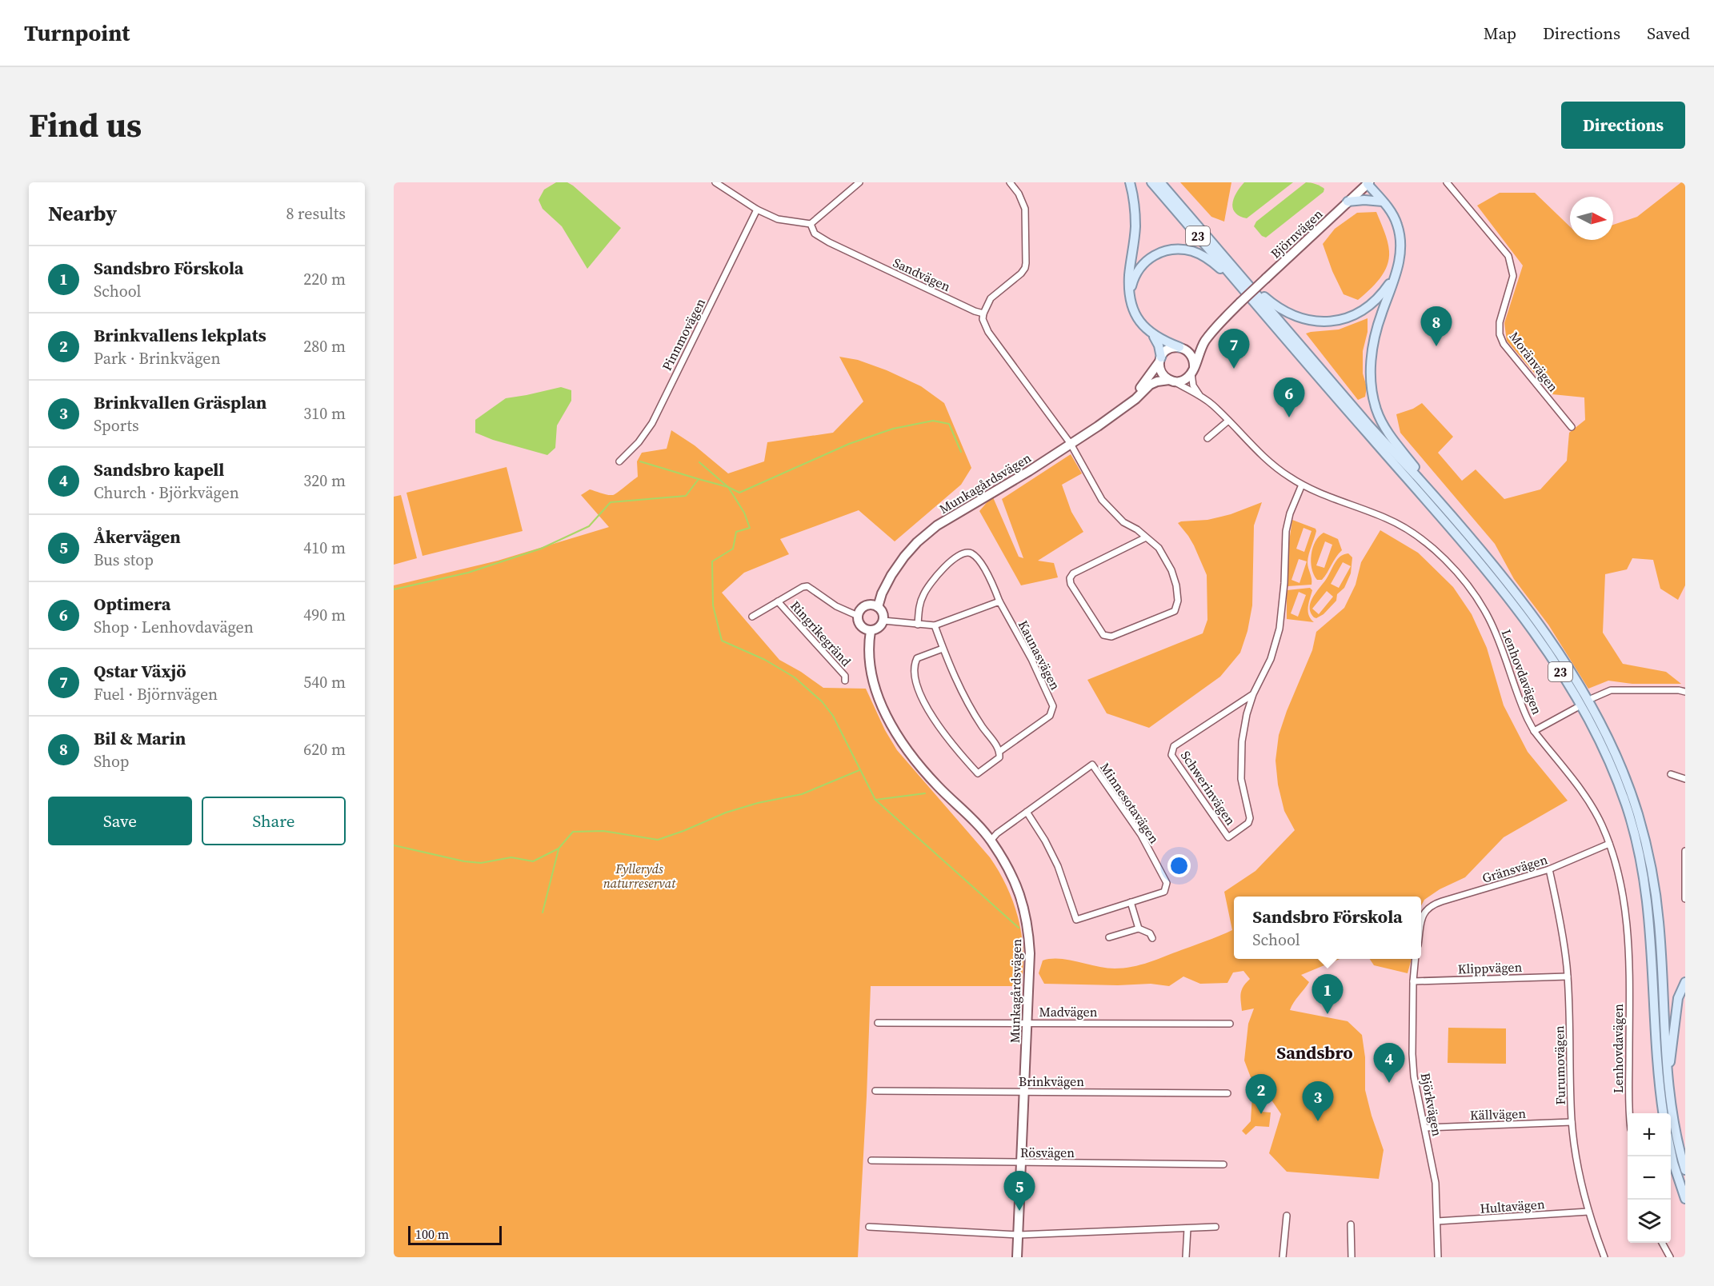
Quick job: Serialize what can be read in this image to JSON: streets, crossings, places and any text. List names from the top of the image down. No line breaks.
{"streets":{"main road":["23"],"street":["Björnvägen","Sandvägen","Pinnmovägen","Moränvägen","Munkagårdsvägen","Ringrikegränd","Kaunasvägen","Lenhovdavägen","Schwerinvägen","Minnesotavägen","Gränsvägen","Klippvägen","Madvägen","Furumovägen","Brinkvägen","Björkvägen","Källvägen","Rösvägen","Hultavägen"]},"crossings":[["Munkagårdsvägen","Ringrikegränd"],["Munkagårdsvägen","Lenhovdavägen"],["Munkagårdsvägen","Minnesotavägen"],["Munkagårdsvägen","Madvägen"],["Munkagårdsvägen","Brinkvägen"],["Munkagårdsvägen","Rösvägen"],["Lenhovdavägen","Schwerinvägen"],["Lenhovdavägen","Gränsvägen"],["Gränsvägen","Furumovägen"],["Klippvägen","Furumovägen"],["Klippvägen","Björkvägen"],["Furumovägen","Källvägen"],["Furumovägen","Hultavägen"],["Björkvägen","Källvägen"],["Björkvägen","Hultavägen"]],"districts":["Sandsbro"],"parks":["Fylleryds naturreservat"],"scale_bar":"100 m","north":"right","page":{"header":"Turnpoint","nav":["Map","Directions","Saved"],"title":"Find us","buttons":["Directions",["Save","Share"]],"heading":["Nearby","8 results"],"list":[{"mark":"1","name":"Sandsbro Förskola","note":"School","value":"220 m"},{"mark":"2","name":"Brinkvallens lekplats","note":"Park · Brinkvägen","value":"280 m"},{"mark":"3","name":"Brinkvallen Gräsplan","note":"Sports","value":"310 m"},{"mark":"4","name":"Sandsbro kapell","note":"Church · Björkvägen","value":"320 m"},{"mark":"5","name":"Åkervägen","note":"Bus stop","value":"410 m"},{"mark":"6","name":"Optimera","note":"Shop · Lenhovdavägen","value":"490 m"},{"mark":"7","name":"Qstar Växjö","note":"Fuel · Björnvägen","value":"540 m"},{"mark":"8","name":"Bil & Marin","note":"Shop","value":"620 m"}],"pins":["8","7","6","1","4","2","3","5"],"popup":["Sandsbro Förskola","School"],"map_buttons":["+","−"],"scale":"100 m"}}
